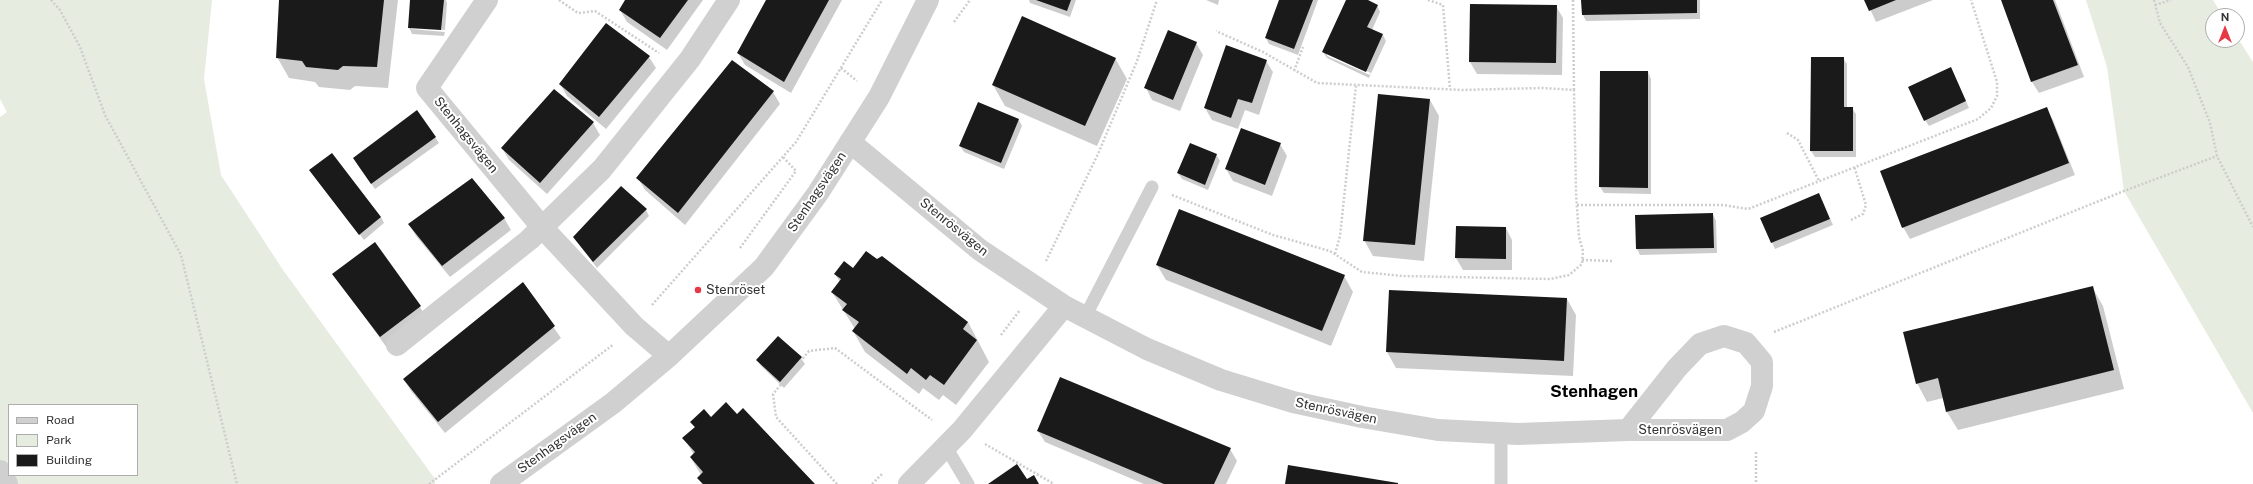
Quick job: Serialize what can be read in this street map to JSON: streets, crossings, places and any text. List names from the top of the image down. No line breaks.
{"streets":{"street":["Stenhagsvägen","Stenrösvägen"]},"crossings":[["Stenhagsvägen","Stenrösvägen"]],"districts":["Stenhagen"],"places":["Stenröset"],"legend":["Road","Park","Building"],"north":"top"}
